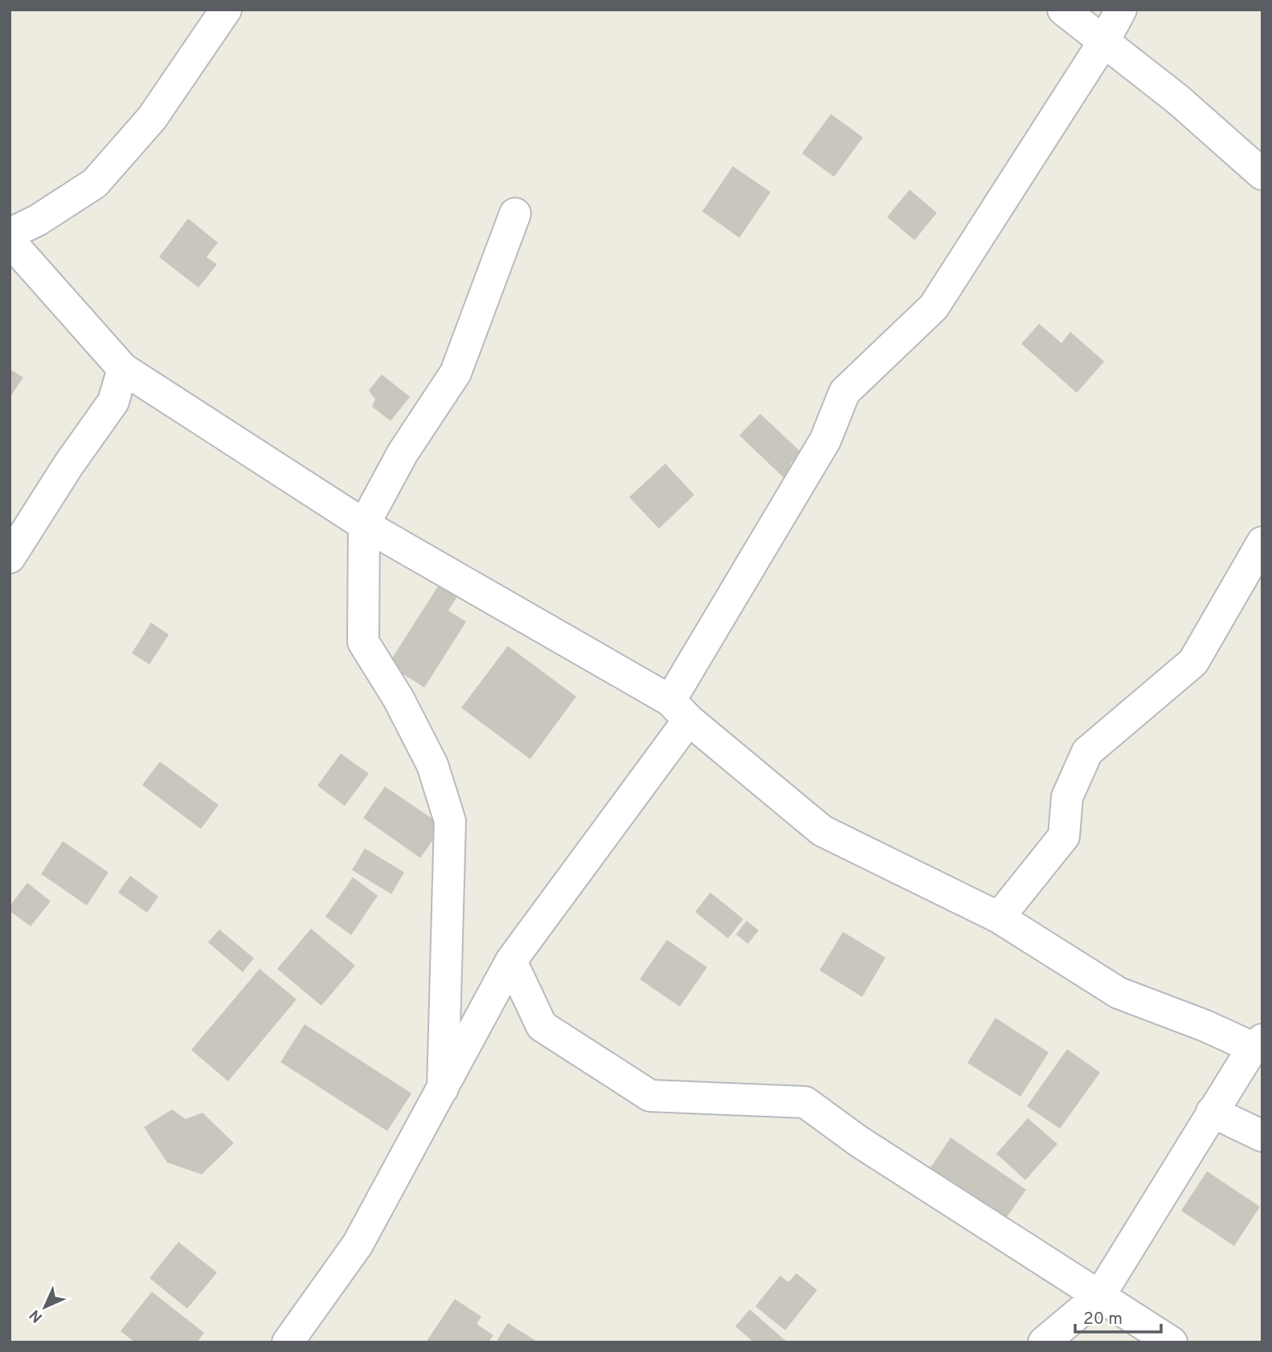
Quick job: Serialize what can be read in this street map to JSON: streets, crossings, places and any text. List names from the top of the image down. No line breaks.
{"scale_bar":"20 m","north":"bottom left"}
